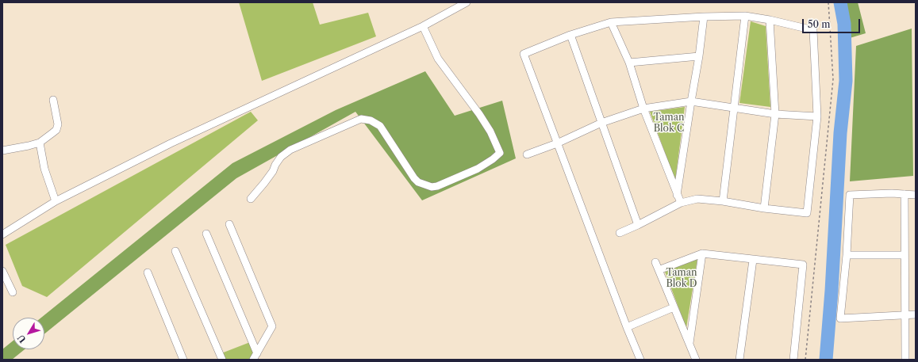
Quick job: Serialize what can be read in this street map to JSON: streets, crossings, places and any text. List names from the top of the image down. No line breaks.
{"parks":["Taman Blok C","Taman Blok D"],"scale_bar":"50 m","north":"bottom left"}
